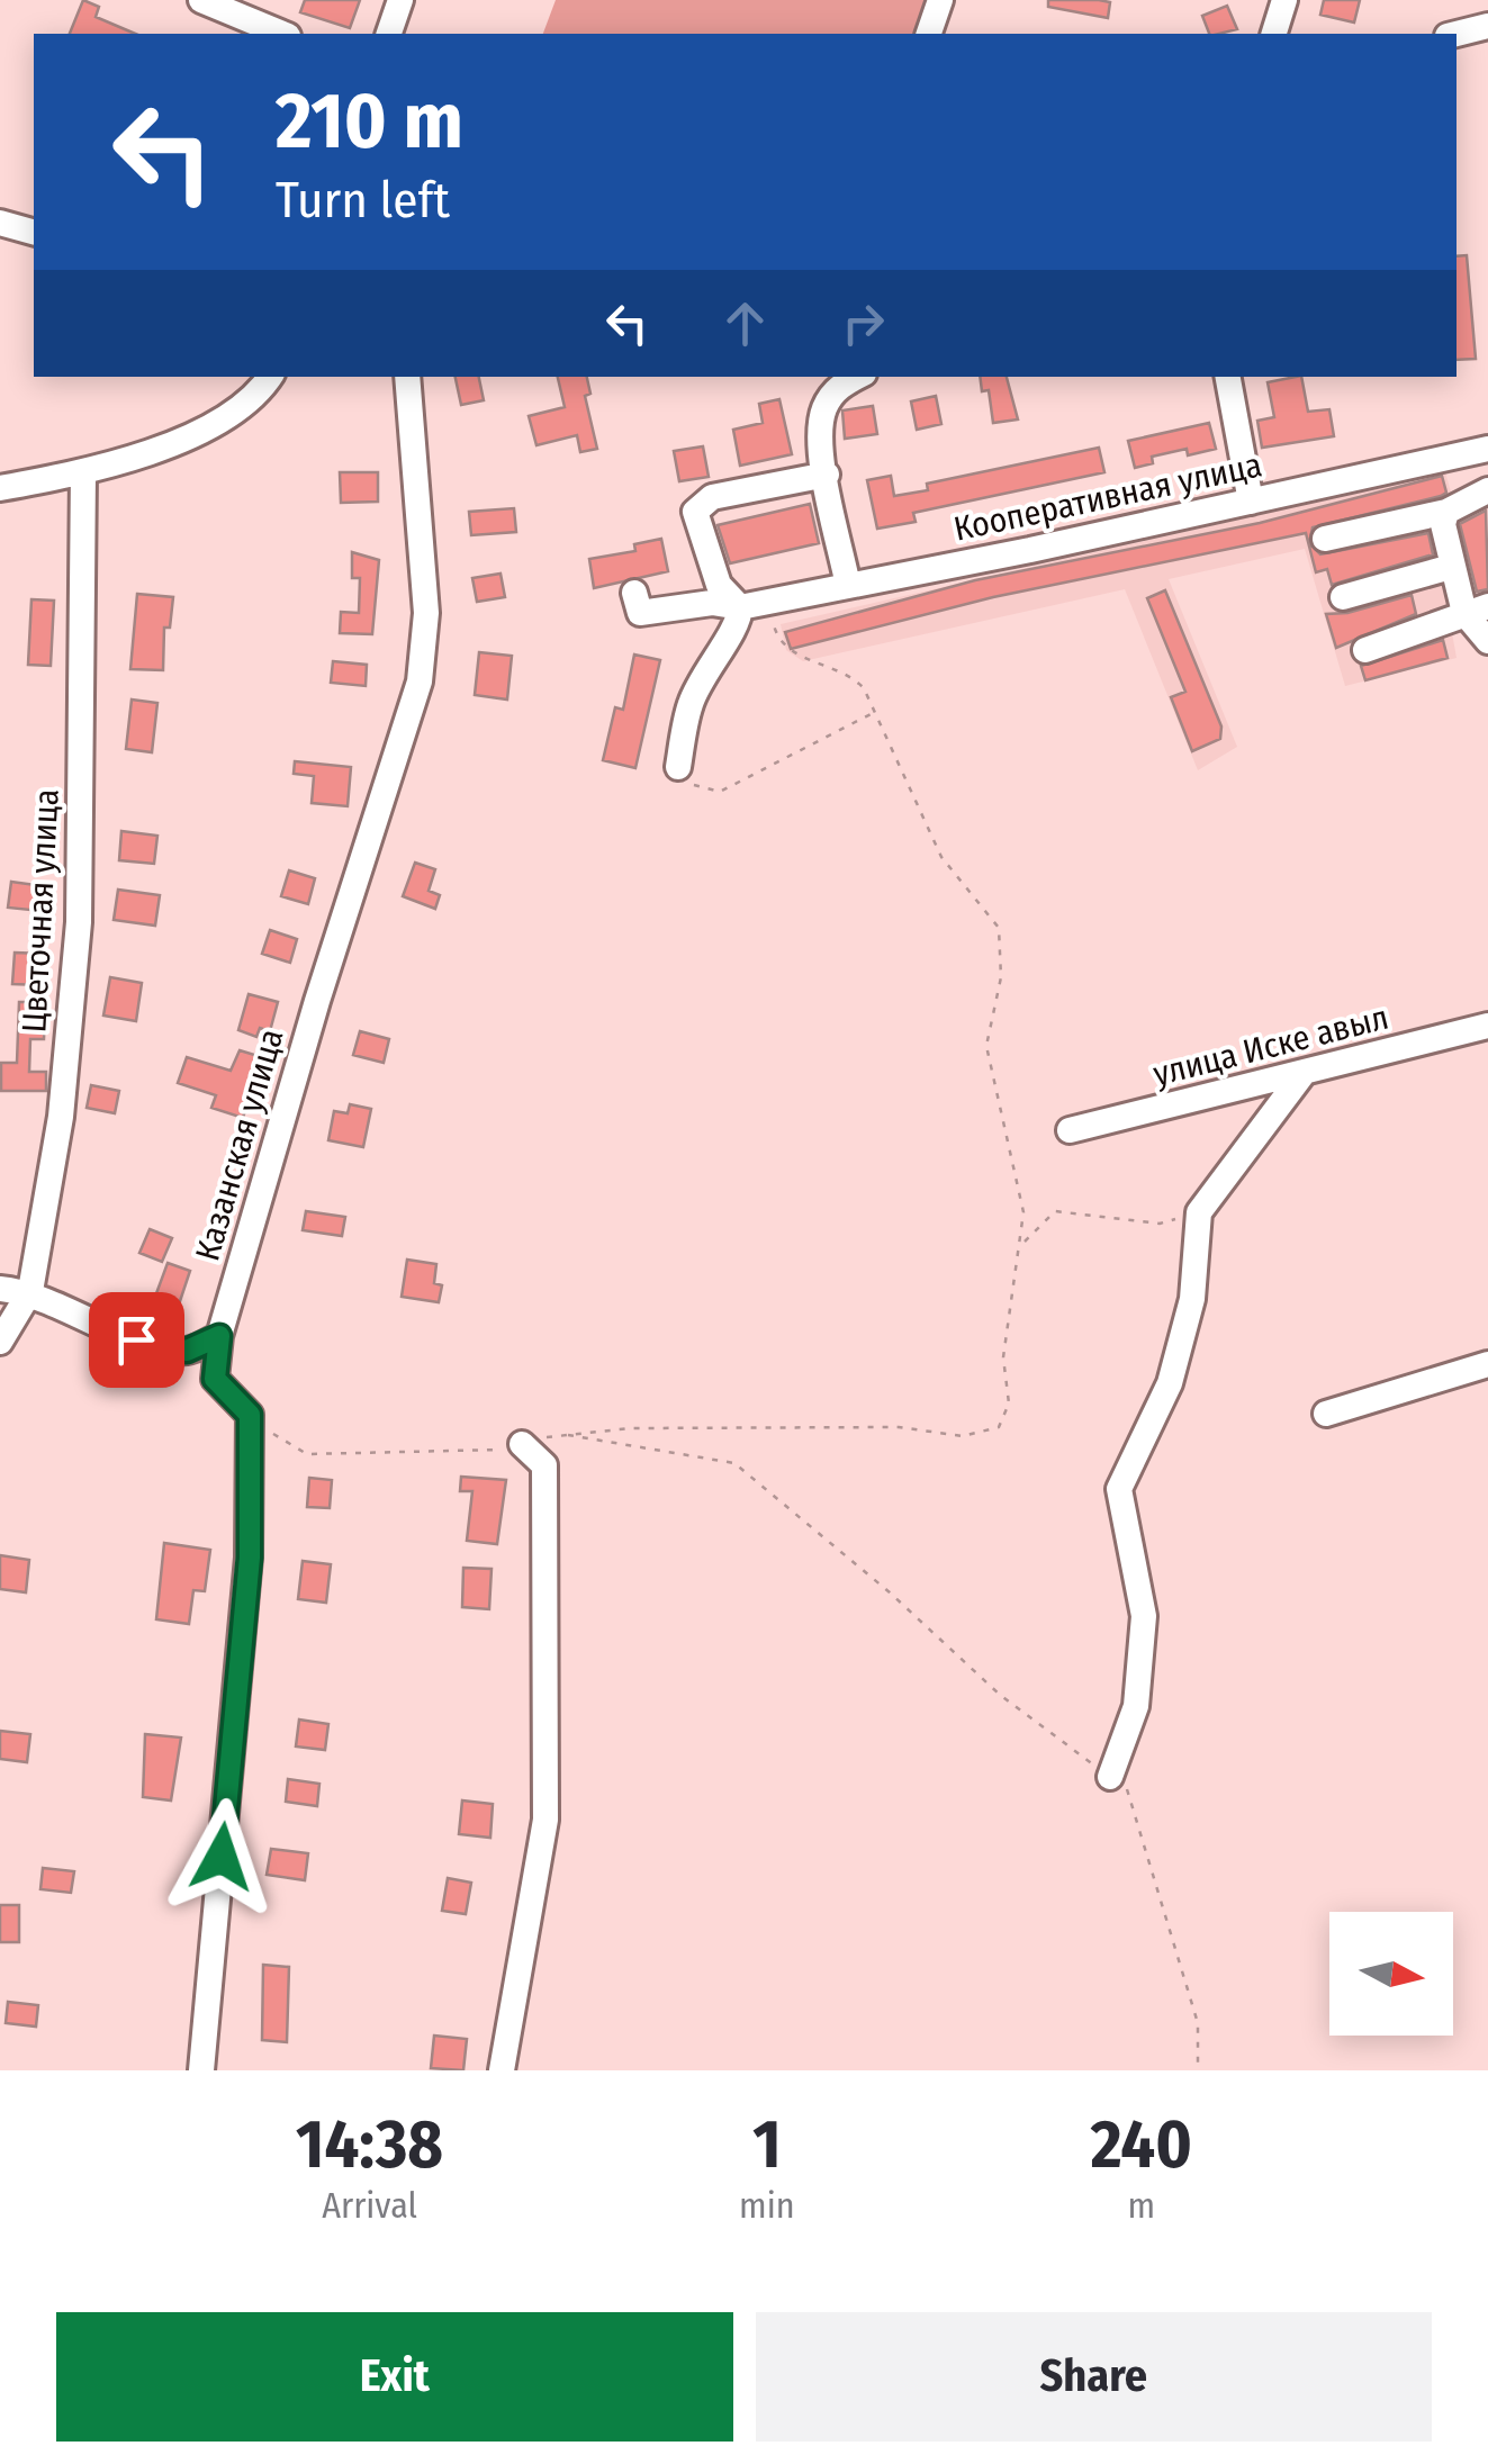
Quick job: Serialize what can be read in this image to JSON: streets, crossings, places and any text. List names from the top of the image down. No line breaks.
{"streets":{"street":["Кооперативная улица","Цветочная улица","улица Иске авыл","Казанская улица"]},"north":"right","page":{"turn":["210 m","Turn left"],"eta":["14:38","Arrival","1","min","240","m"],"buttons":["Exit","Share"]}}
